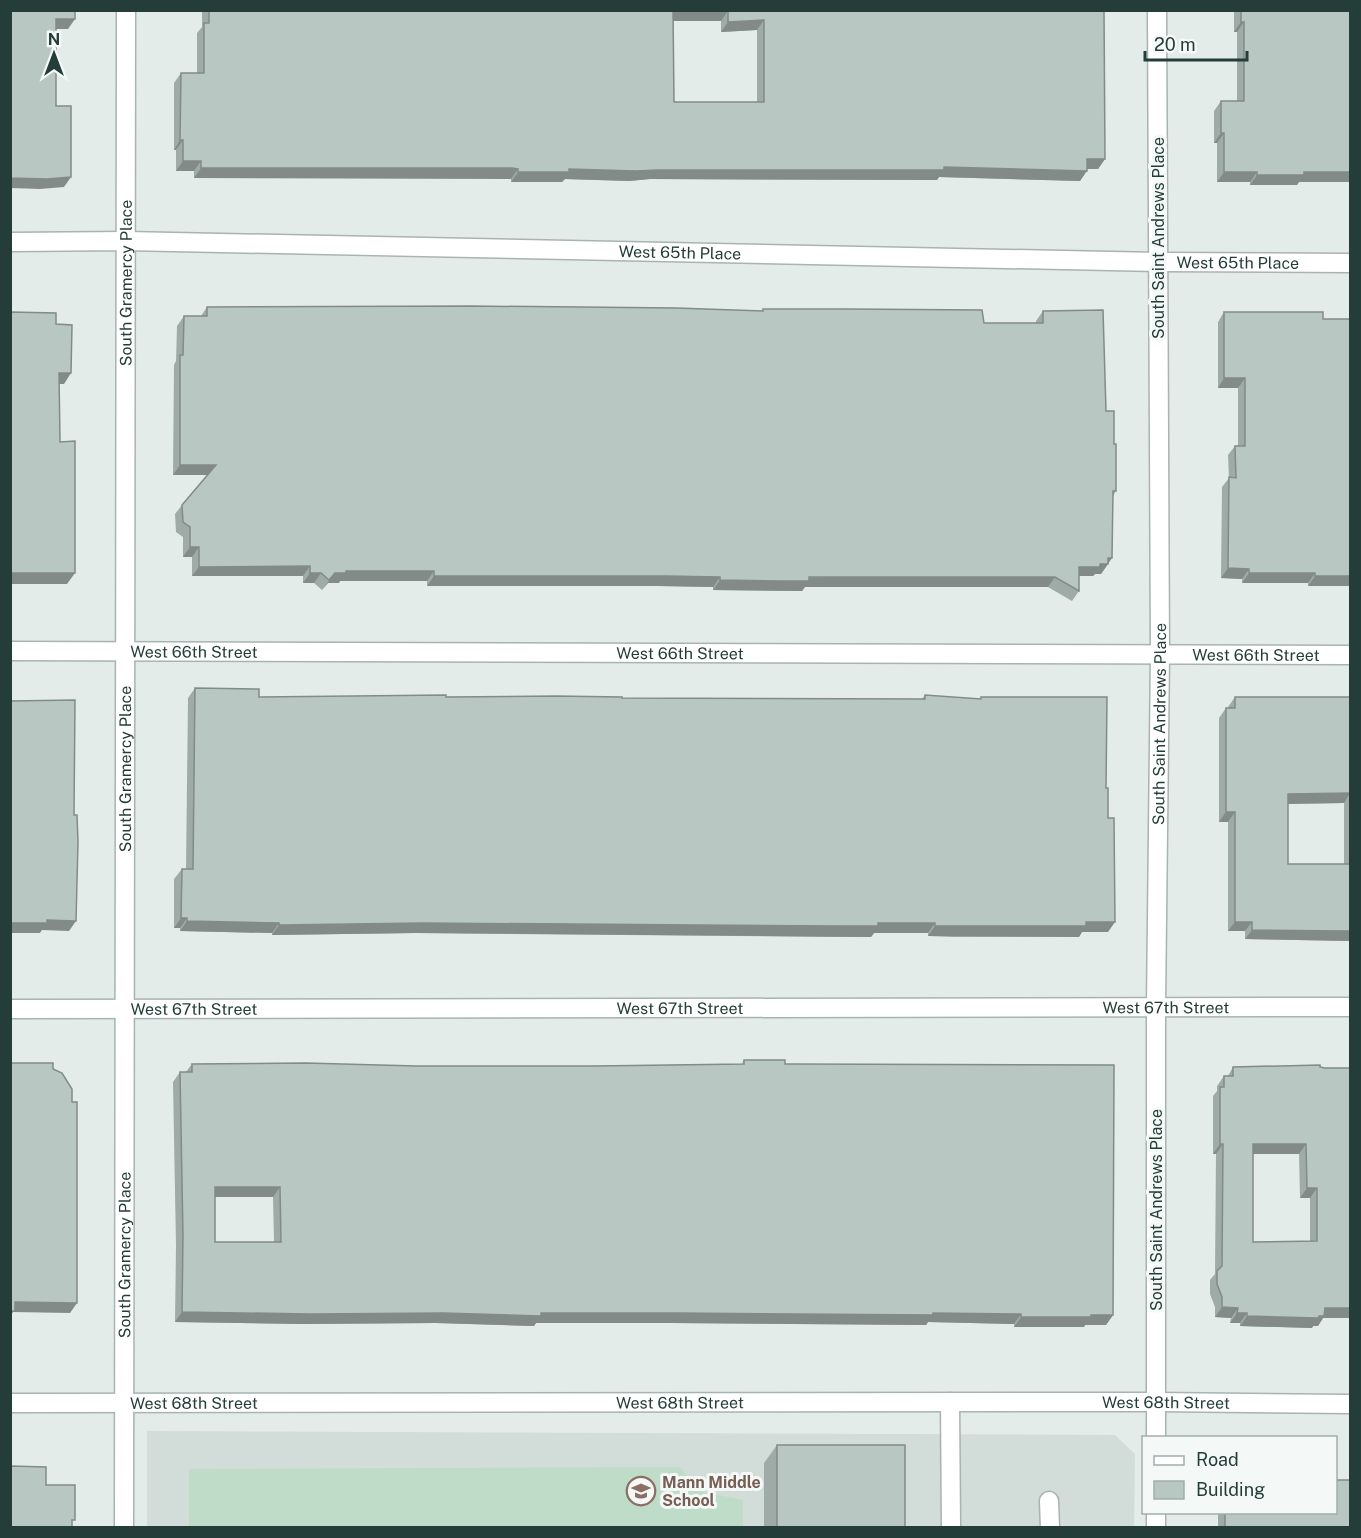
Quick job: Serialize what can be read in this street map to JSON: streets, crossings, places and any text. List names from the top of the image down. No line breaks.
{"streets":{"street":["South Saint Andrews Place","West 65th Place","South Gramercy Place","West 66th Street","West 67th Street","West 68th Street"]},"crossings":[["South Saint Andrews Place","West 65th Place"],["South Saint Andrews Place","West 66th Street"],["South Saint Andrews Place","West 67th Street"],["South Saint Andrews Place","West 68th Street"],["West 65th Place","South Gramercy Place"],["South Gramercy Place","West 66th Street"],["South Gramercy Place","West 67th Street"],["South Gramercy Place","West 68th Street"]],"places":{"school or university":["Mann Middle School"]},"legend":["Road","Building"],"scale_bar":"20 m","north":"top"}
